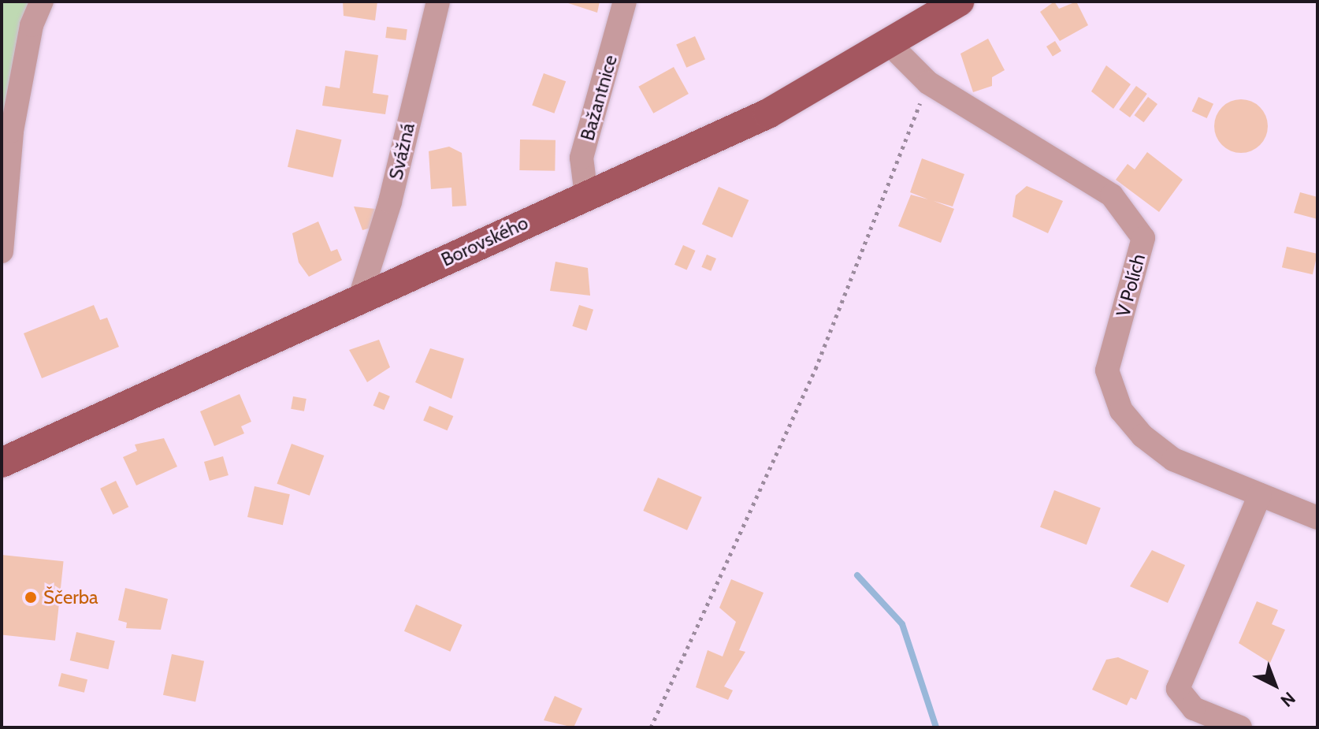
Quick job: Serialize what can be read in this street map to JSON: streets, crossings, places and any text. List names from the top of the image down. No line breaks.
{"streets":{"main road":["Borovského"],"street":["Bažantnice","Svážná","V Polích"]},"crossings":[["Bažantnice","Borovského"],["Svážná","Borovského"],["Borovského","V Polích"]],"places":["Ščerba"],"north":"bottom right"}
